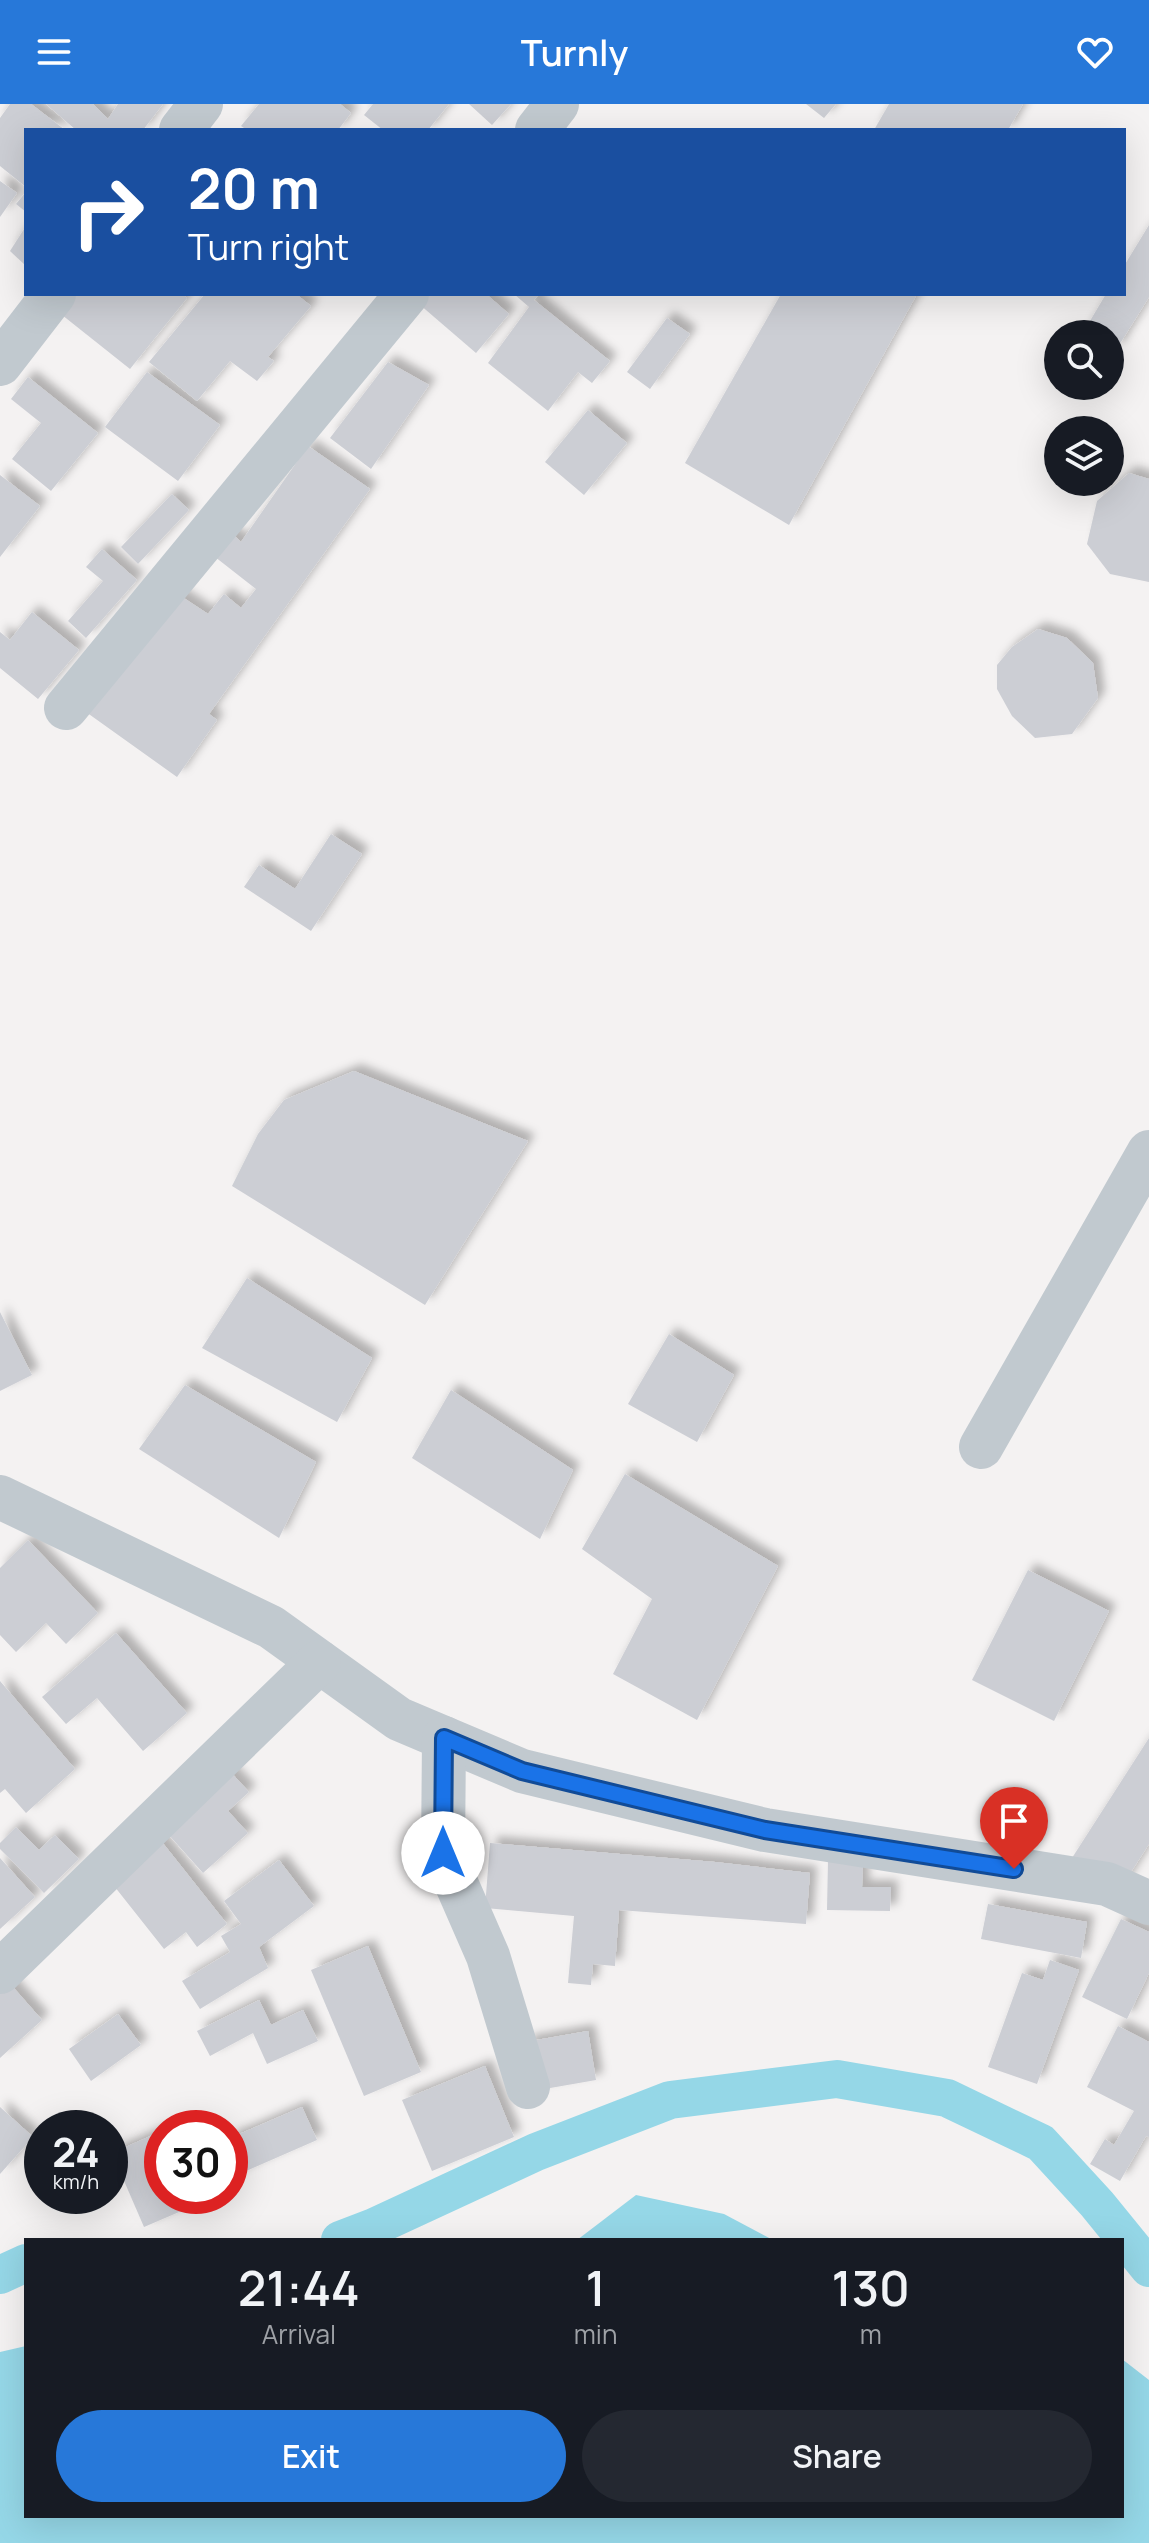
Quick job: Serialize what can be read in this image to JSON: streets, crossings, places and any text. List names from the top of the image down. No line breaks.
{"page":{"header":"Turnly","turn":["20 m","Turn right"],"speed":"24 km/h","limit":"30","eta":["21:44","Arrival","1","min","130","m"],"buttons":["Exit","Share"]}}
